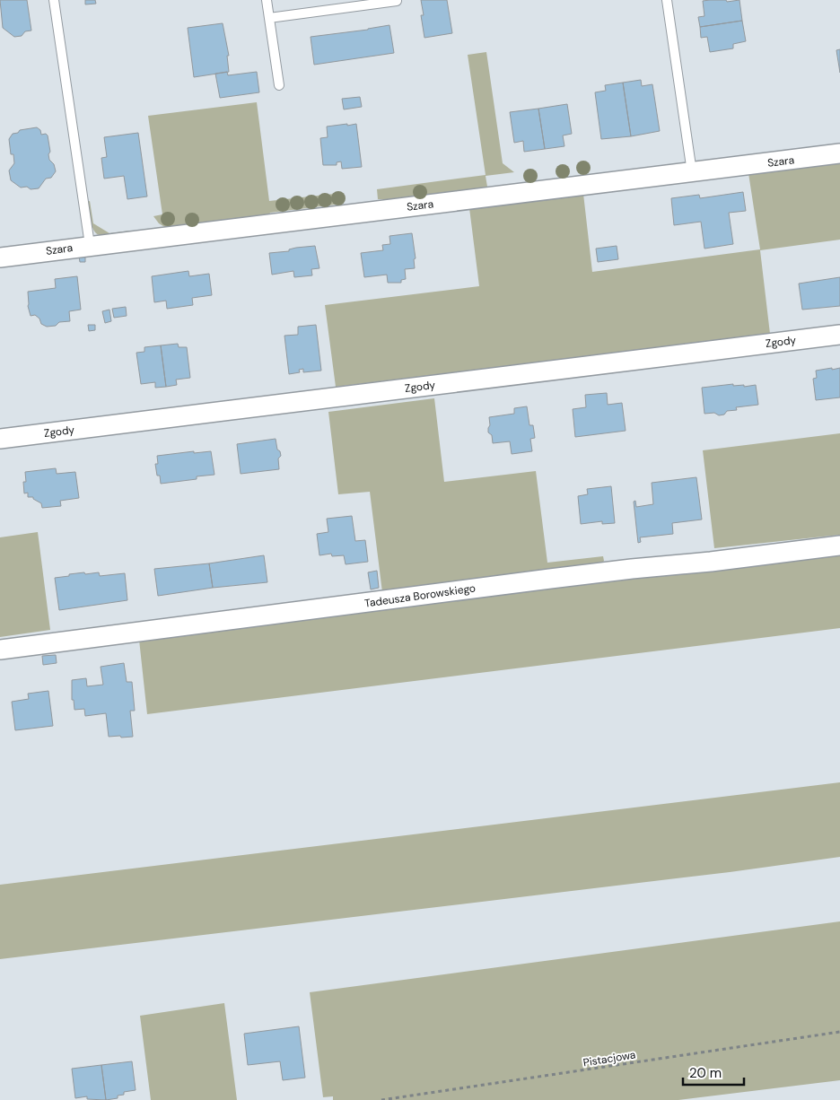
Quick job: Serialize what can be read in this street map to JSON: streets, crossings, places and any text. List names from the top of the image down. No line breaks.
{"streets":{"street":["Szara","Zgody","Tadeusza Borowskiego"],"path":["Pistacjowa"]},"scale_bar":"20 m"}
